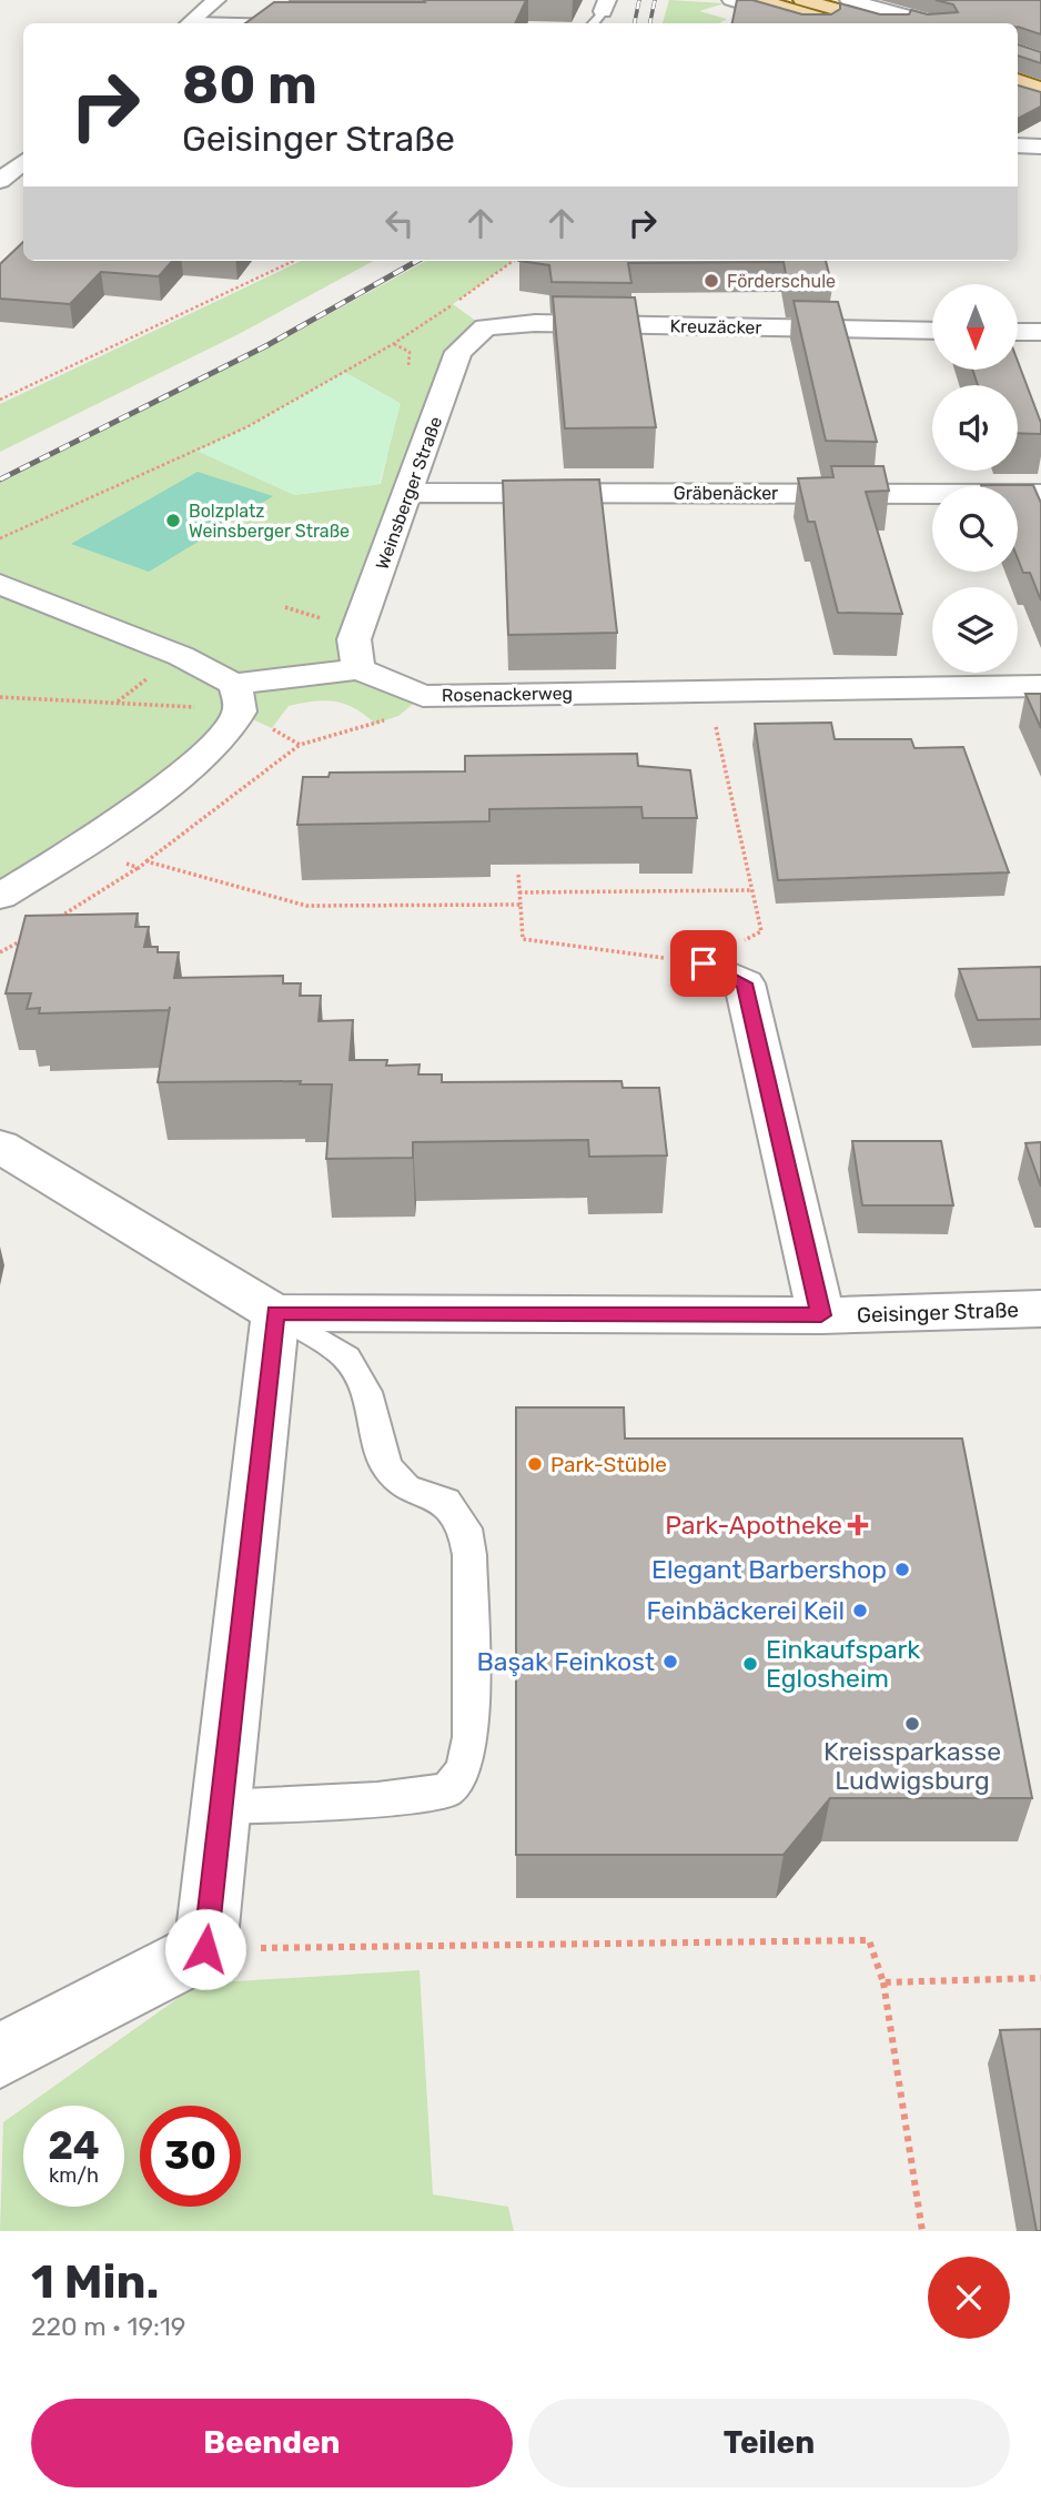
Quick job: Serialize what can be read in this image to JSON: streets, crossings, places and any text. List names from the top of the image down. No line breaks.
{"streets":{"street":["Kreuzäcker","Weinsberger Straße","Gräbenäcker","Rosenackerweg","Geisinger Straße"]},"crossings":[["Kreuzäcker","Weinsberger Straße"],["Weinsberger Straße","Gräbenäcker"],["Weinsberger Straße","Rosenackerweg"]],"places":{"other":["Förderschule","Bolzplatz Weinsberger Straße","Park-Stüble","Elegant Barbershop","Feinbäckerei Keil","Başak Feinkost","Einkaufspark Eglosheim","Kreissparkasse Ludwigsburg"],"health":["Park-Apotheke"]},"north":"bottom","page":{"turn":["80 m","Geisinger Straße"],"speed":"24 km/h","limit":"30","heading":["1 Min.","220 m · 19:19"],"buttons":["Beenden","Teilen"]}}
